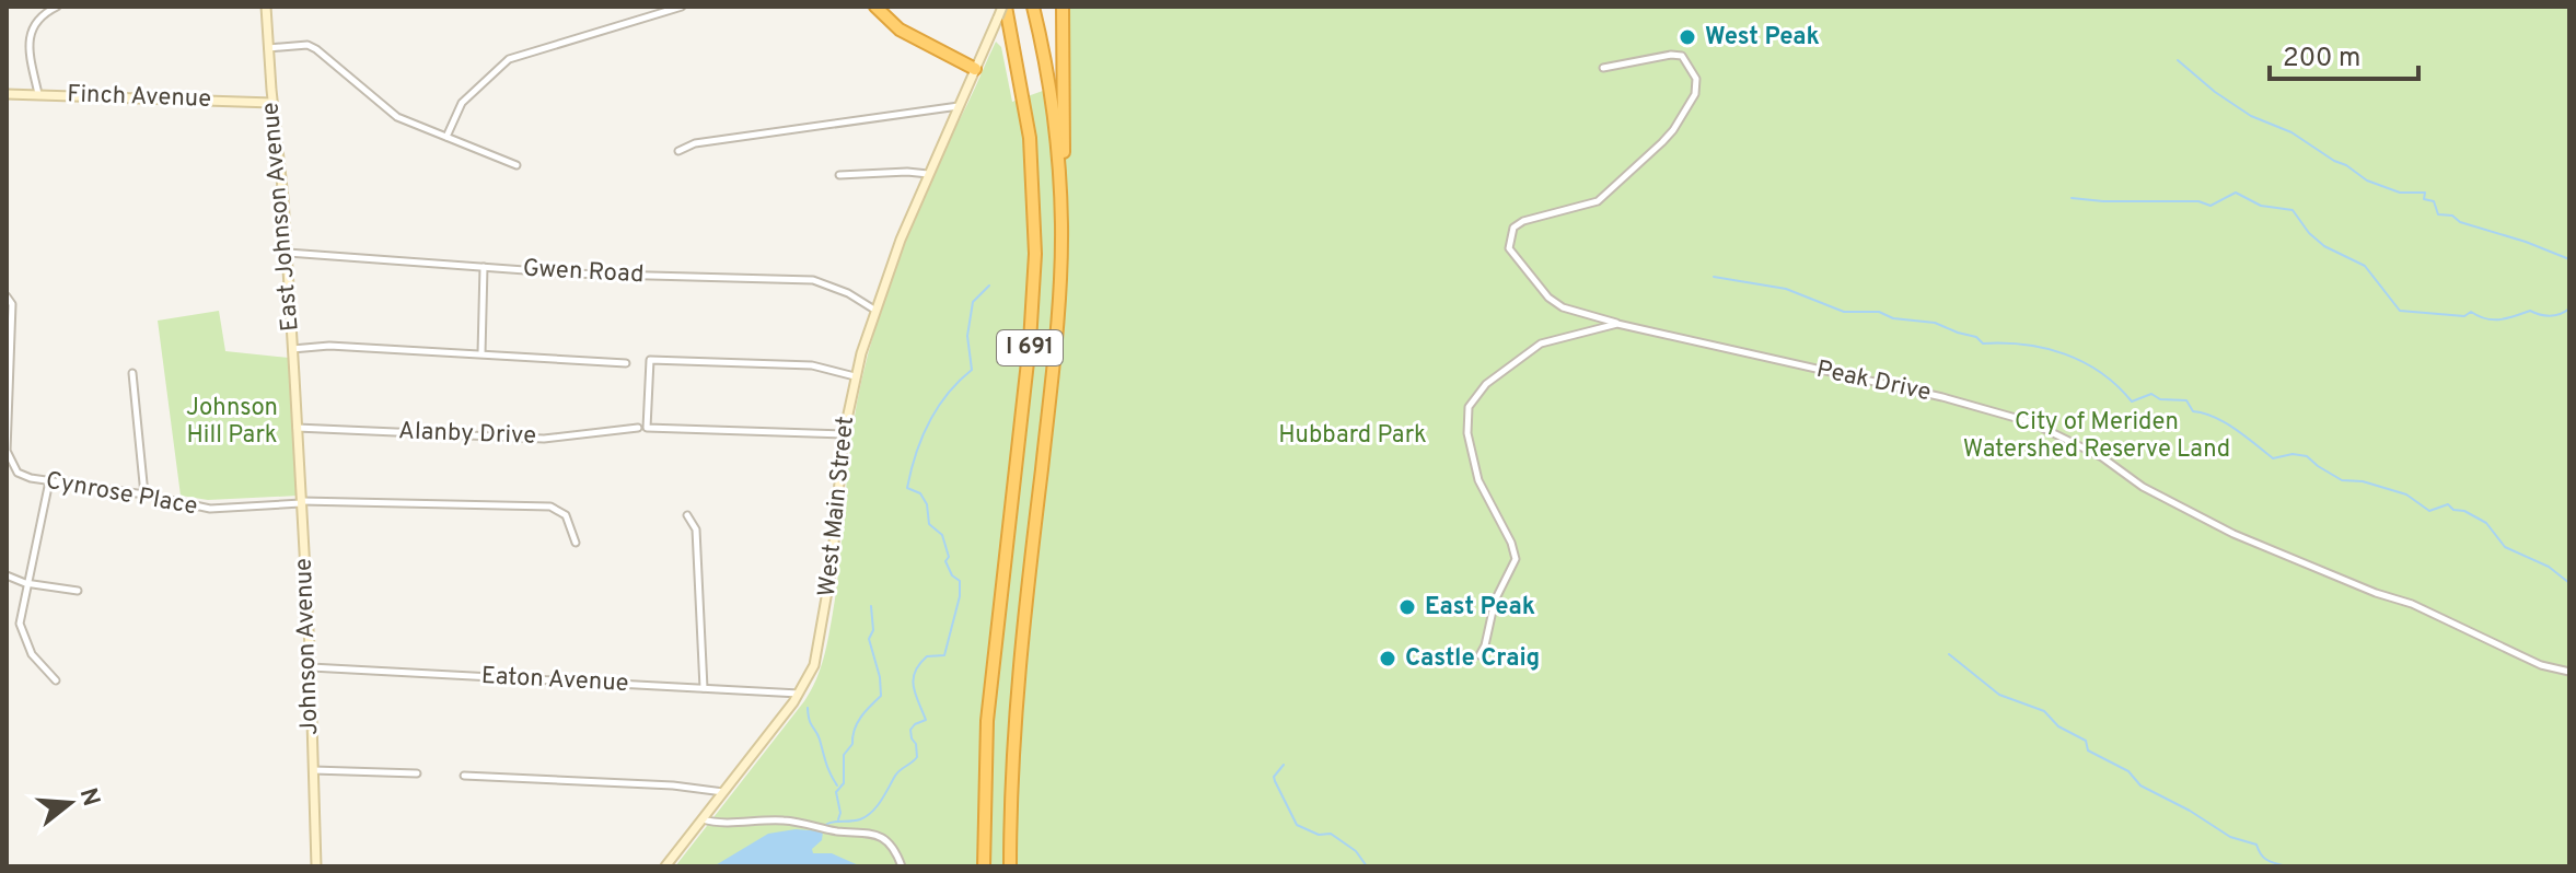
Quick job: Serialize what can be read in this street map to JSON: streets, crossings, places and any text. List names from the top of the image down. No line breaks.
{"streets":{"highway":["I 691"],"street":["Finch Avenue","East Johnson Avenue","Gwen Road","Peak Drive","Alanby Drive","Cynrose Place","West Main Street","Johnson Avenue","Eaton Avenue"]},"crossings":[["Finch Avenue","East Johnson Avenue"],["East Johnson Avenue","Gwen Road"],["East Johnson Avenue","Alanby Drive"],["East Johnson Avenue","Johnson Avenue"],["Gwen Road","West Main Street"],["I 691","West Main Street"],["Alanby Drive","Johnson Avenue"],["Cynrose Place","Johnson Avenue"],["West Main Street","Eaton Avenue"],["Johnson Avenue","Eaton Avenue"]],"parks":["Johnson Hill Park","City of Meriden Watershed Reserve Land","Hubbard Park"],"places":["West Peak","East Peak","Castle Craig"],"scale_bar":"200 m","north":"right"}
